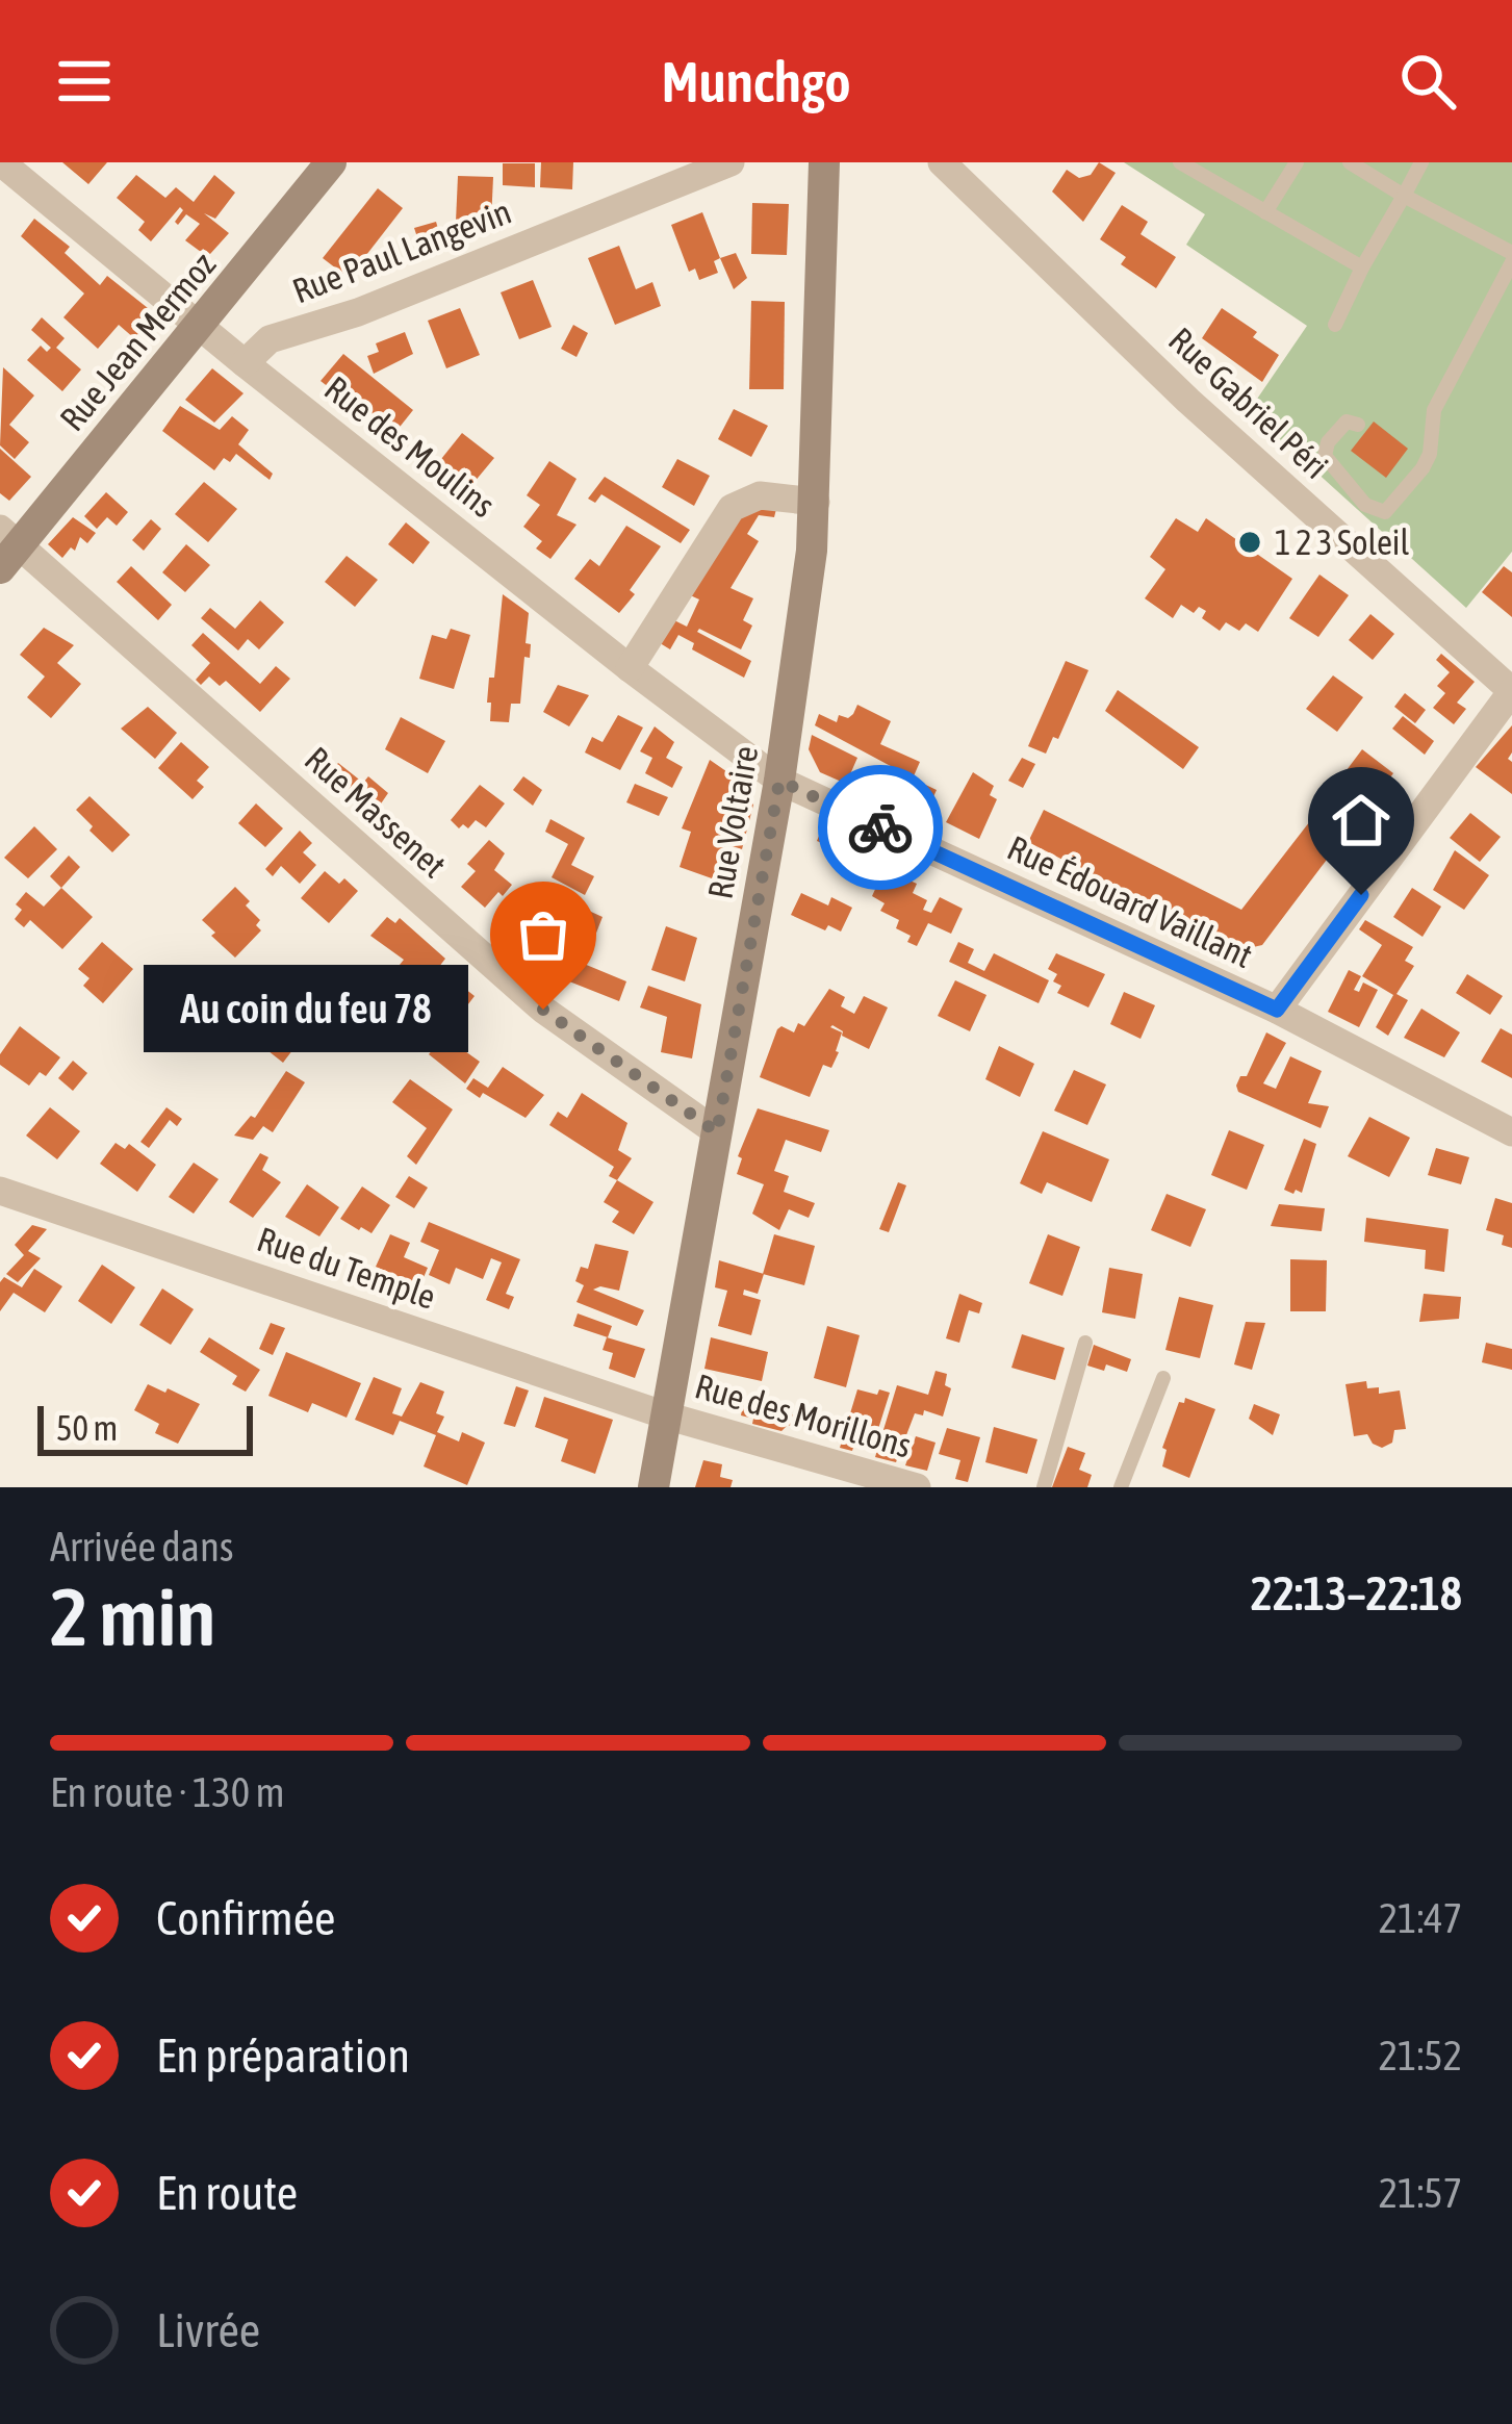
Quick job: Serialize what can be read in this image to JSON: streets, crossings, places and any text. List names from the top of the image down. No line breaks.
{"streets":{"street":["Rue Paul Langevin","Rue Jean Mermoz","Rue Gabriel Péri","Rue des Moulins","Rue Massenet","Rue Voltaire","Rue Édouard Vaillant","Rue du Temple","Rue des Morillons"]},"crossings":[["Rue Paul Langevin","Rue des Moulins"],["Rue Jean Mermoz","Rue des Moulins"],["Rue Jean Mermoz","Rue Massenet"],["Rue des Moulins","Rue Voltaire"],["Rue des Moulins","Rue Édouard Vaillant"],["Rue Massenet","Rue Voltaire"],["Rue Voltaire","Rue Édouard Vaillant"],["Rue Voltaire","Rue du Temple"],["Rue Voltaire","Rue des Morillons"],["Rue du Temple","Rue des Morillons"]],"places":["1 2 3 Soleil","Au coin du feu 78"],"scale_bar":"50 m","page":{"header":"Munchgo","bubble":"Au coin du feu 78","scale":"50 m","heading":["2 min","Arrivée dans","22:13–22:18"],"bar":"En route · 130 m","list":[["Confirmée","21:47"],["En préparation","21:52"],["En route","21:57"],"Livrée"]}}
